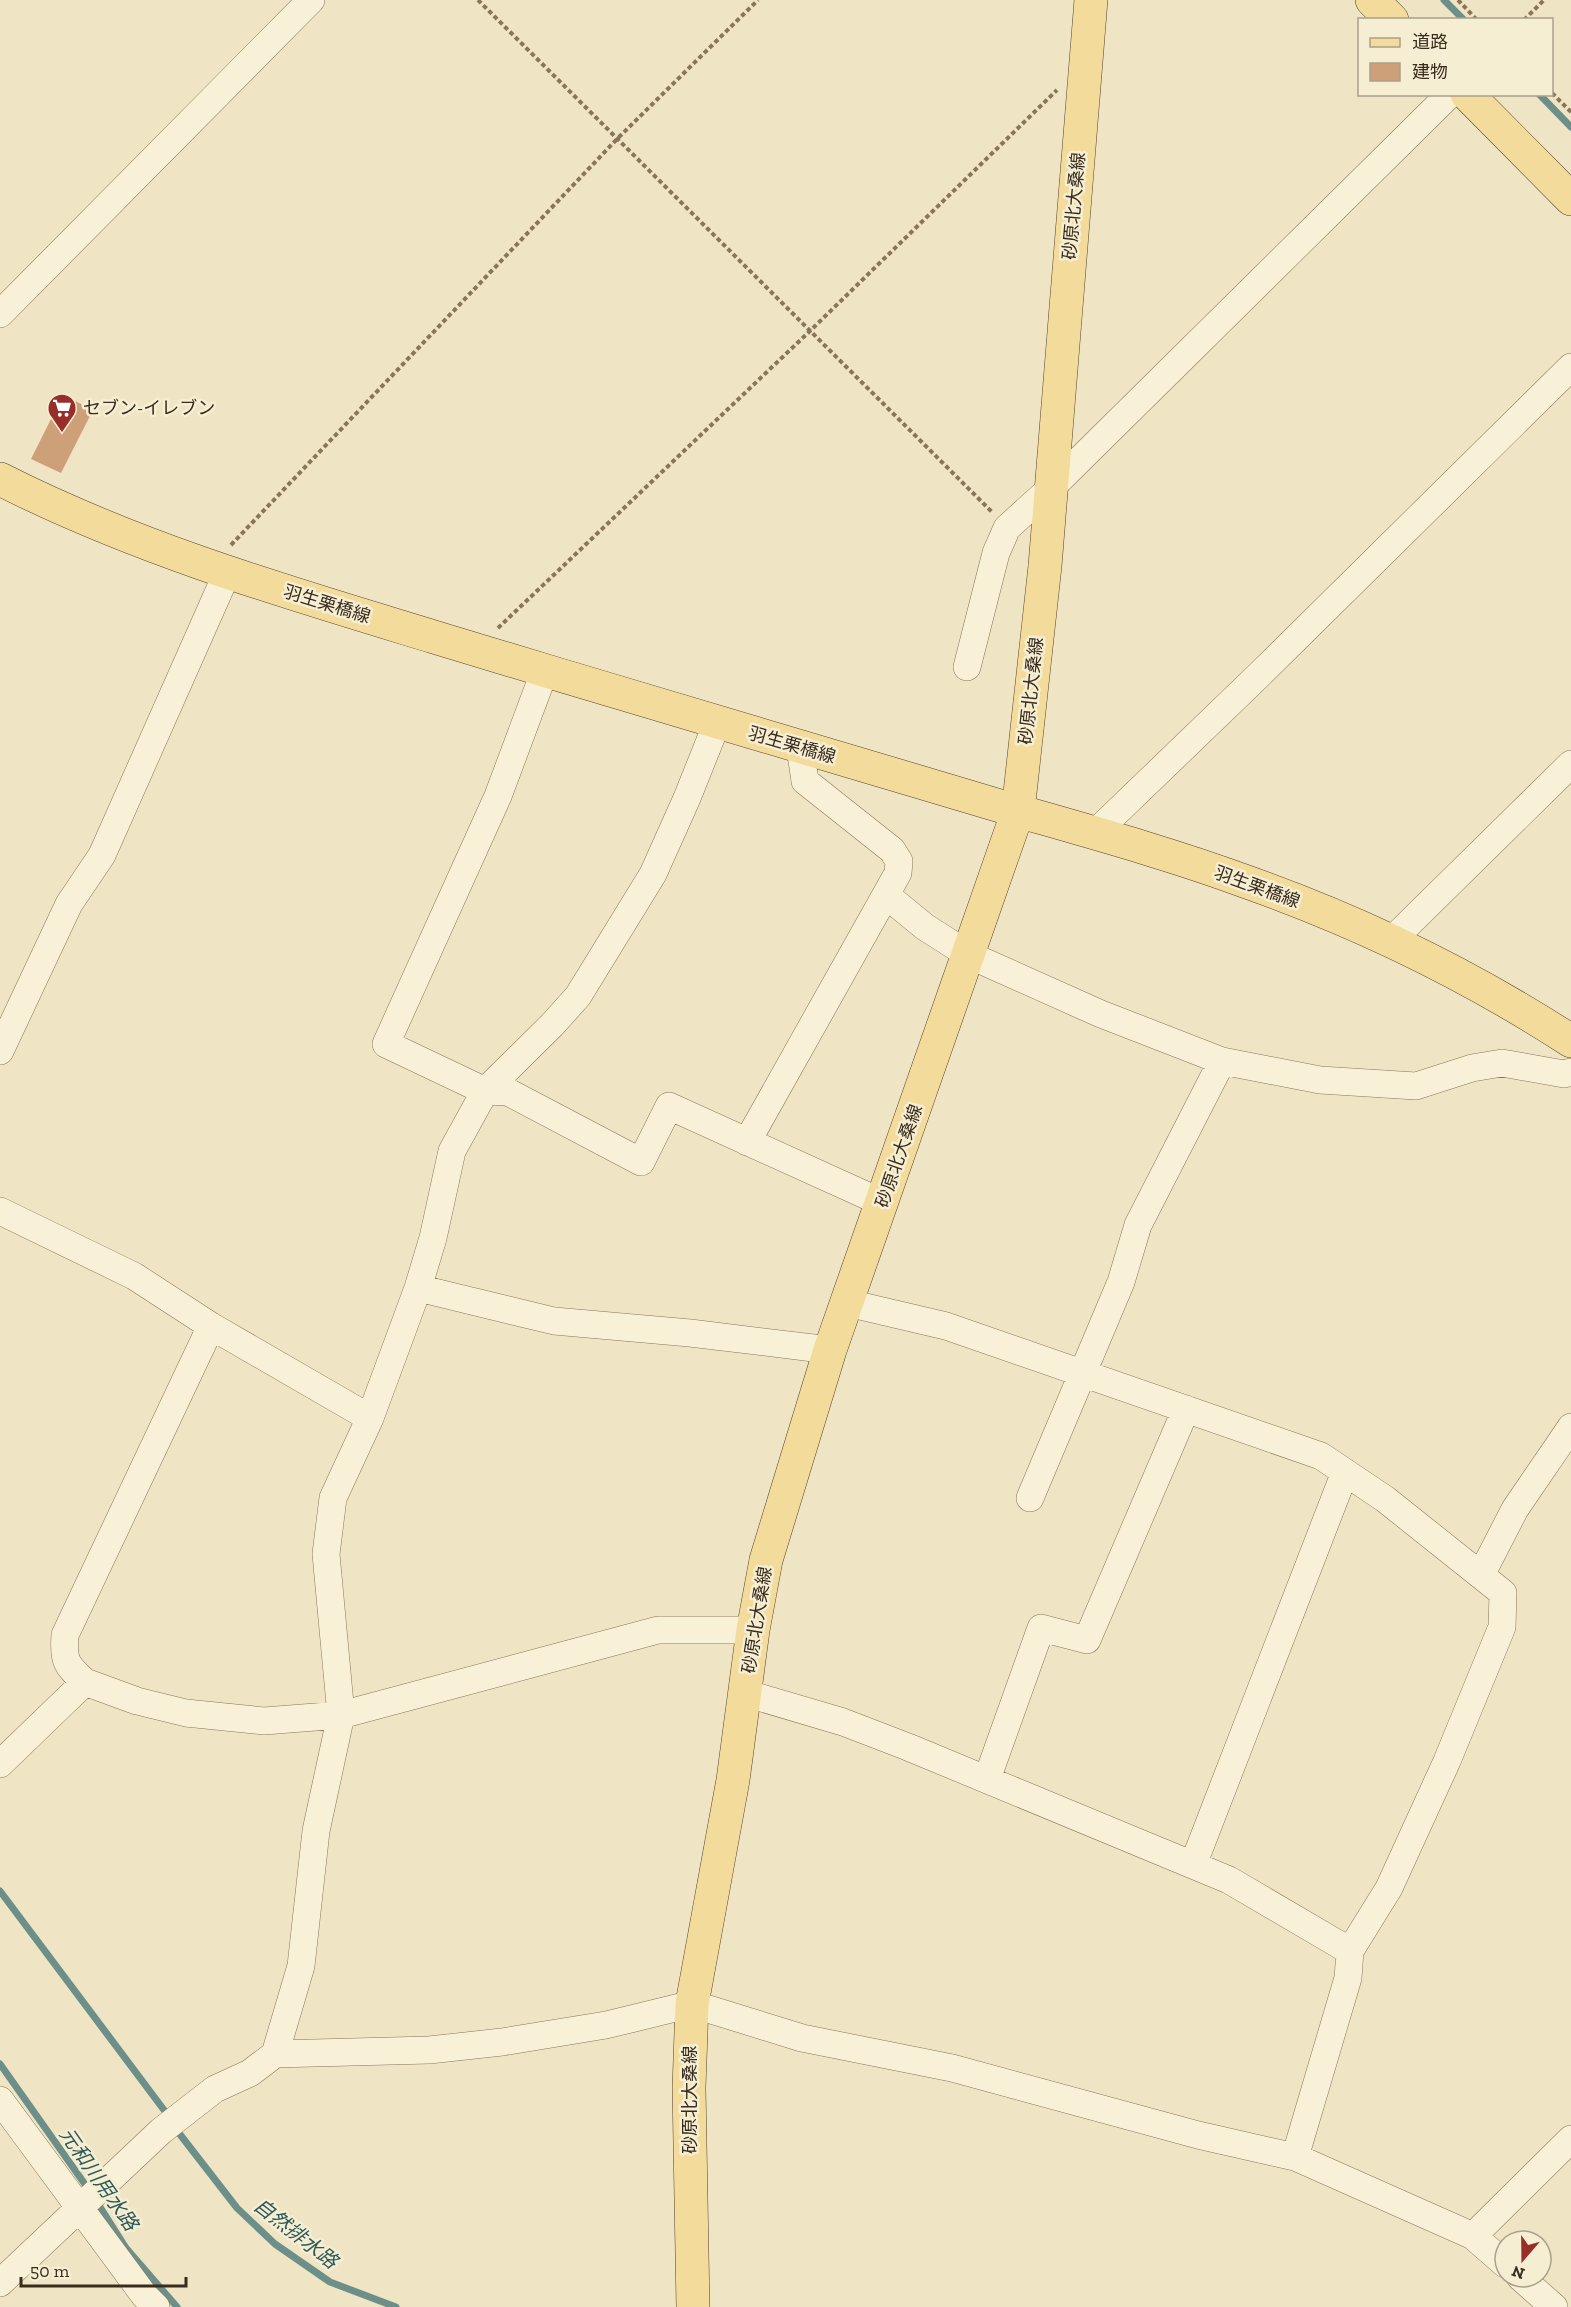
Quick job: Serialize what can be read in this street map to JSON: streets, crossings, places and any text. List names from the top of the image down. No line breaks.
{"streets":{"main road":["砂原北大桑線","羽生栗橋線"]},"crossings":[["砂原北大桑線","羽生栗橋線"]],"water":["元和川用水路","自然排水路"],"places":{"supermarket":["セブン-イレブン"]},"legend":["道路","建物"],"scale_bar":"50 m","north":"bottom"}
